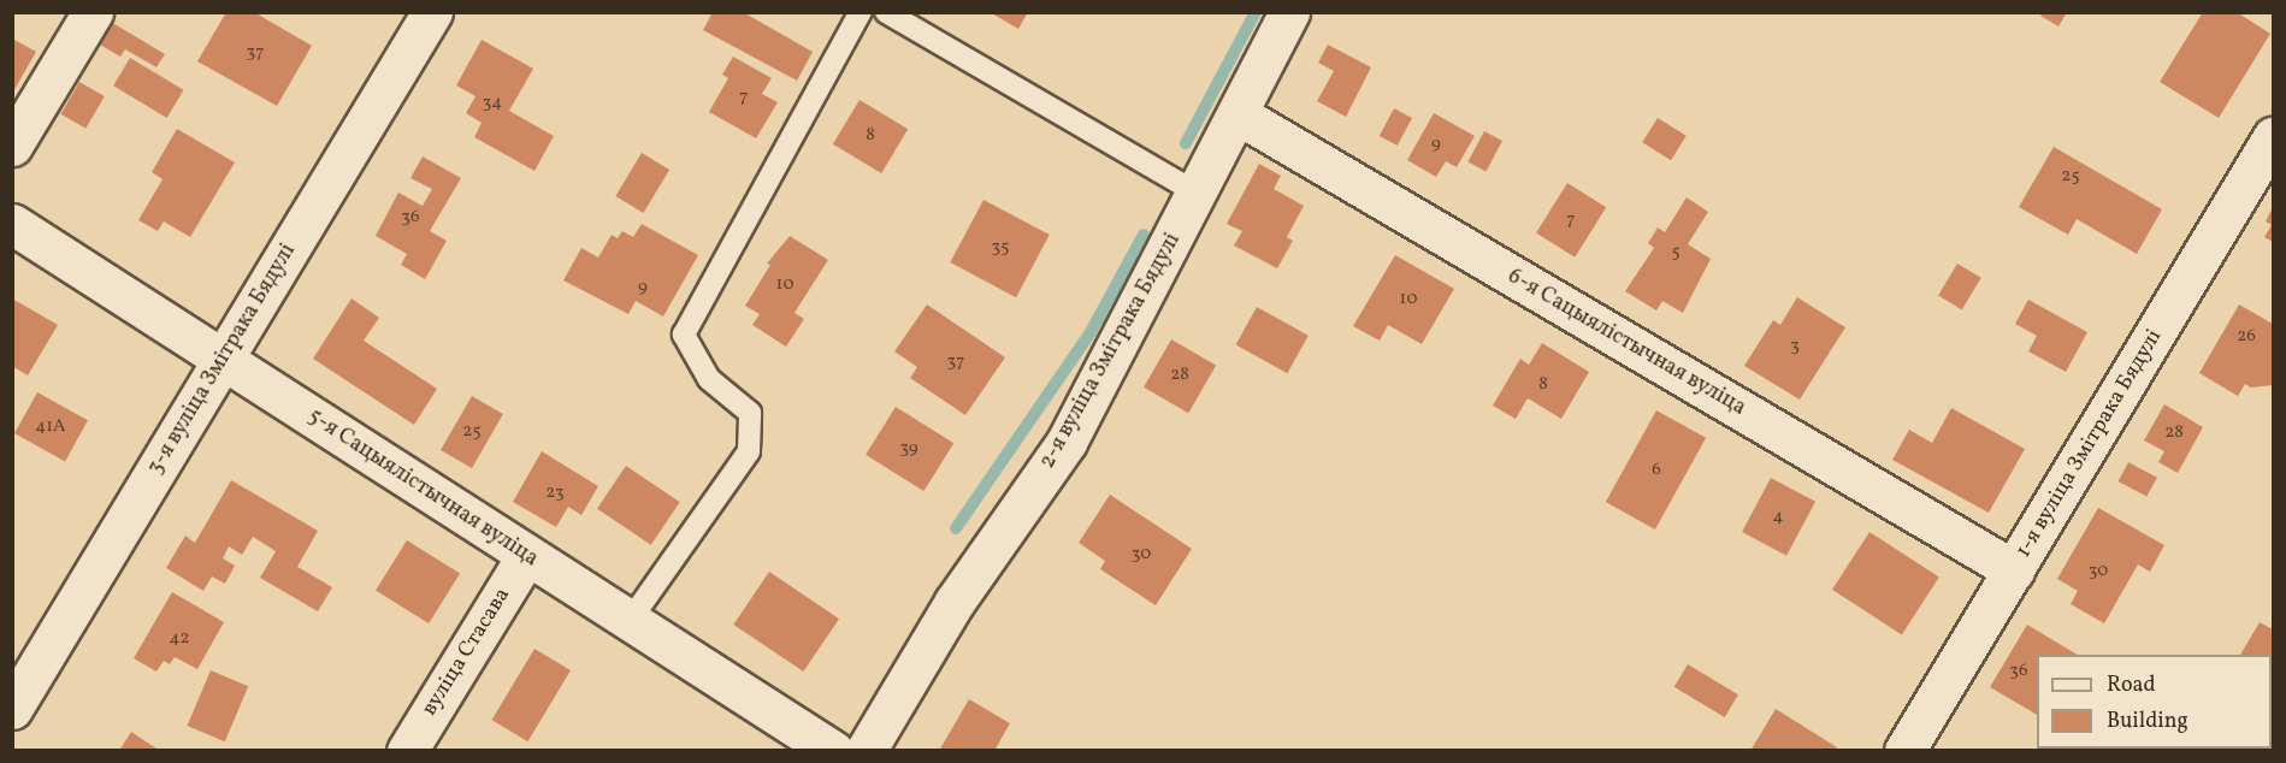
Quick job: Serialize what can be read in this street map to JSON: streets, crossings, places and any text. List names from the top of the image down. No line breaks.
{"streets":{"street":["6-я Сацыялістычная вуліца","2-я вуліца Змітрака Бядулі","3-я вуліца Змітрака Бядулі","1-я вуліца Змітрака Бядулі","5-я Сацыялістычная вуліца","вуліца Стасава"]},"crossings":[["6-я Сацыялістычная вуліца","2-я вуліца Змітрака Бядулі"],["6-я Сацыялістычная вуліца","1-я вуліца Змітрака Бядулі"],["3-я вуліца Змітрака Бядулі","5-я Сацыялістычная вуліца"],["5-я Сацыялістычная вуліца","вуліца Стасава"]],"house_numbers":["37","7","34","8","9","25","36","7","35","5","10","9","10","26","3","37","28","8","41А","25","28","39","6","23","4","30","30","42","36"],"legend":["Road","Building"]}
